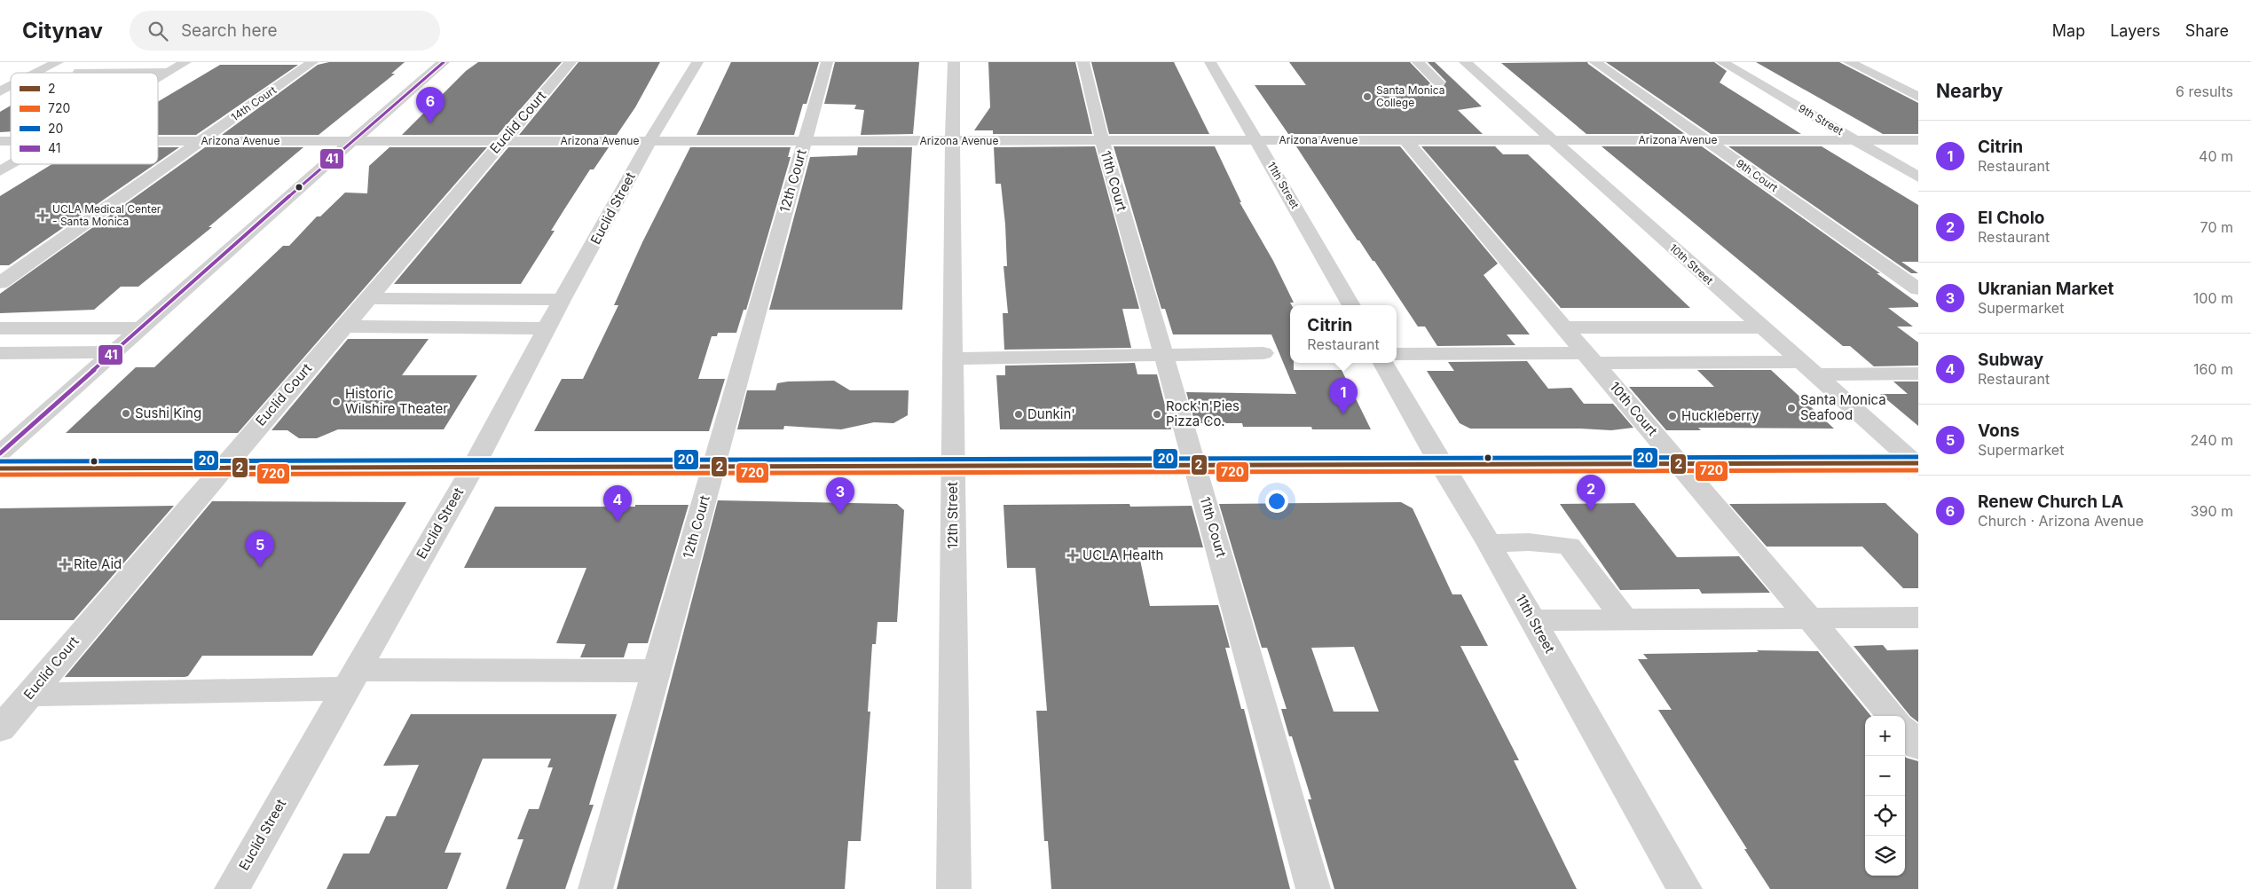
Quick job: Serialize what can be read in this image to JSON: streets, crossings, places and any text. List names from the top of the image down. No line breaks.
{"streets":{"street":["14th Court","9th Street","Euclid Court","Arizona Avenue","9th Court","12th Court","11th Court","11th Street","Euclid Street","10th Street","10th Court","12th Street"]},"crossings":[["14th Court","Arizona Avenue"],["9th Street","Arizona Avenue"],["Euclid Court","Arizona Avenue"],["Arizona Avenue","9th Court"],["Arizona Avenue","12th Court"],["Arizona Avenue","11th Court"],["Arizona Avenue","11th Street"],["Arizona Avenue","Euclid Street"],["Arizona Avenue","10th Street"],["Arizona Avenue","10th Court"],["Arizona Avenue","12th Street"]],"places":{"other":["Santa Monica College","Historic Wilshire Theater","Santa Monica Seafood","Sushi King","Dunkin'","Rock'n'Pies Pizza Co.","Huckleberry"],"health":["UCLA Medical Center - Santa Monica","UCLA Health","Rite Aid"]},"lines":["transit line 41","transit line 20","transit line 2","transit line 720"],"legend":["2","720","20","41"],"page":{"header":"Citynav","search":"Search here","nav":["Map","Layers","Share"],"heading":["Nearby","6 results"],"pins":["6","1","2","3","4","5"],"list":[{"mark":"1","name":"Citrin","note":"Restaurant","value":"40 m"},{"mark":"2","name":"El Cholo","note":"Restaurant","value":"70 m"},{"mark":"3","name":"Ukranian Market","note":"Supermarket","value":"100 m"},{"mark":"4","name":"Subway","note":"Restaurant","value":"160 m"},{"mark":"5","name":"Vons","note":"Supermarket","value":"240 m"},{"mark":"6","name":"Renew Church LA","note":"Church · Arizona Avenue","value":"390 m"}],"popup":["Citrin","Restaurant"],"map_buttons":["+","−"]}}
